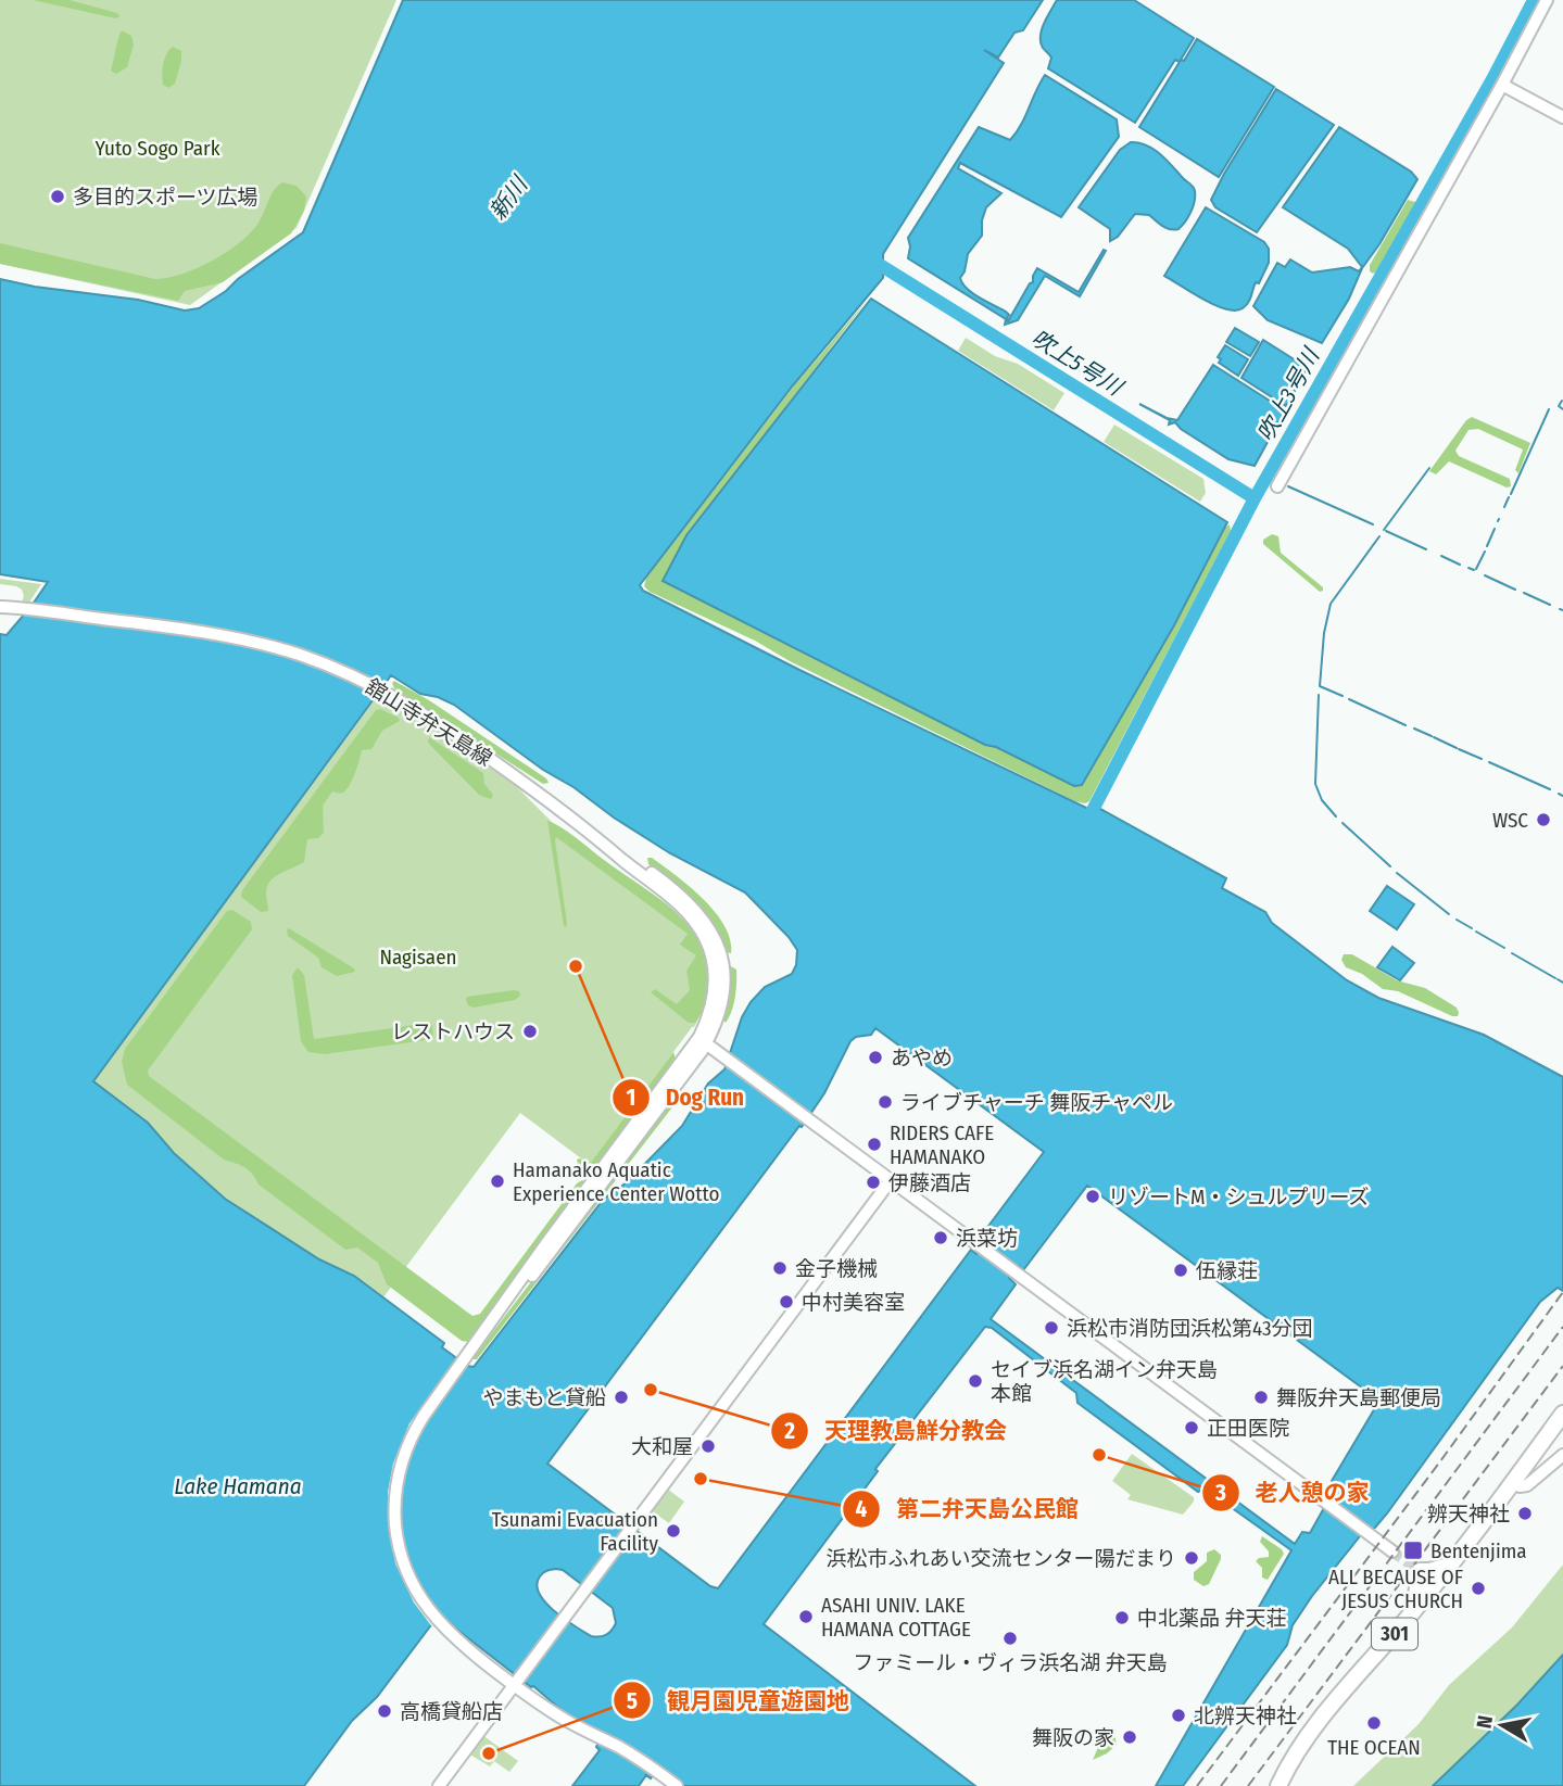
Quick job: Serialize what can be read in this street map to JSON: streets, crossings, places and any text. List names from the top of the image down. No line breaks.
{"streets":{"highway":["301"],"street":["舘山寺弁天島線"]},"water":["新川","吹上5号川","吹上3号川","Lake Hamana"],"parks":["Yuto Sogo Park","Nagisaen"],"places":{"other":["多目的スポーツ広場","WSC","Dog Run","レストハウス","あやめ","ライブチャーチ 舞阪チャペル","RIDERS CAFE HAMANAKO","Hamanako Aquatic Experience Center Wotto","伊藤酒店","リゾートM・シュルプリーズ","浜菜坊","金子機械","伍縁荘","中村美容室","浜松市消防団浜松第43分団","セイブ浜名湖イン弁天島 本館","天理教島鮮分教会","やまもと貸船","舞阪弁天島郵便局","正田医院","大和屋","老人憩の家","第二弁天島公民館","辨天神社","Tsunami Evacuation Facility","浜松市ふれあい交流センター陽だまり","ALL BECAUSE OF JESUS CHURCH","ASAHI UNIV. LAKE HAMANA COTTAGE","中北薬品 弁天荘","ファミール・ヴィラ浜名湖 弁天島","高橋貸船店","北辨天神社","THE OCEAN","舞阪の家","観月園児童遊園地"],"transit":["Bentenjima"]},"north":"left"}
